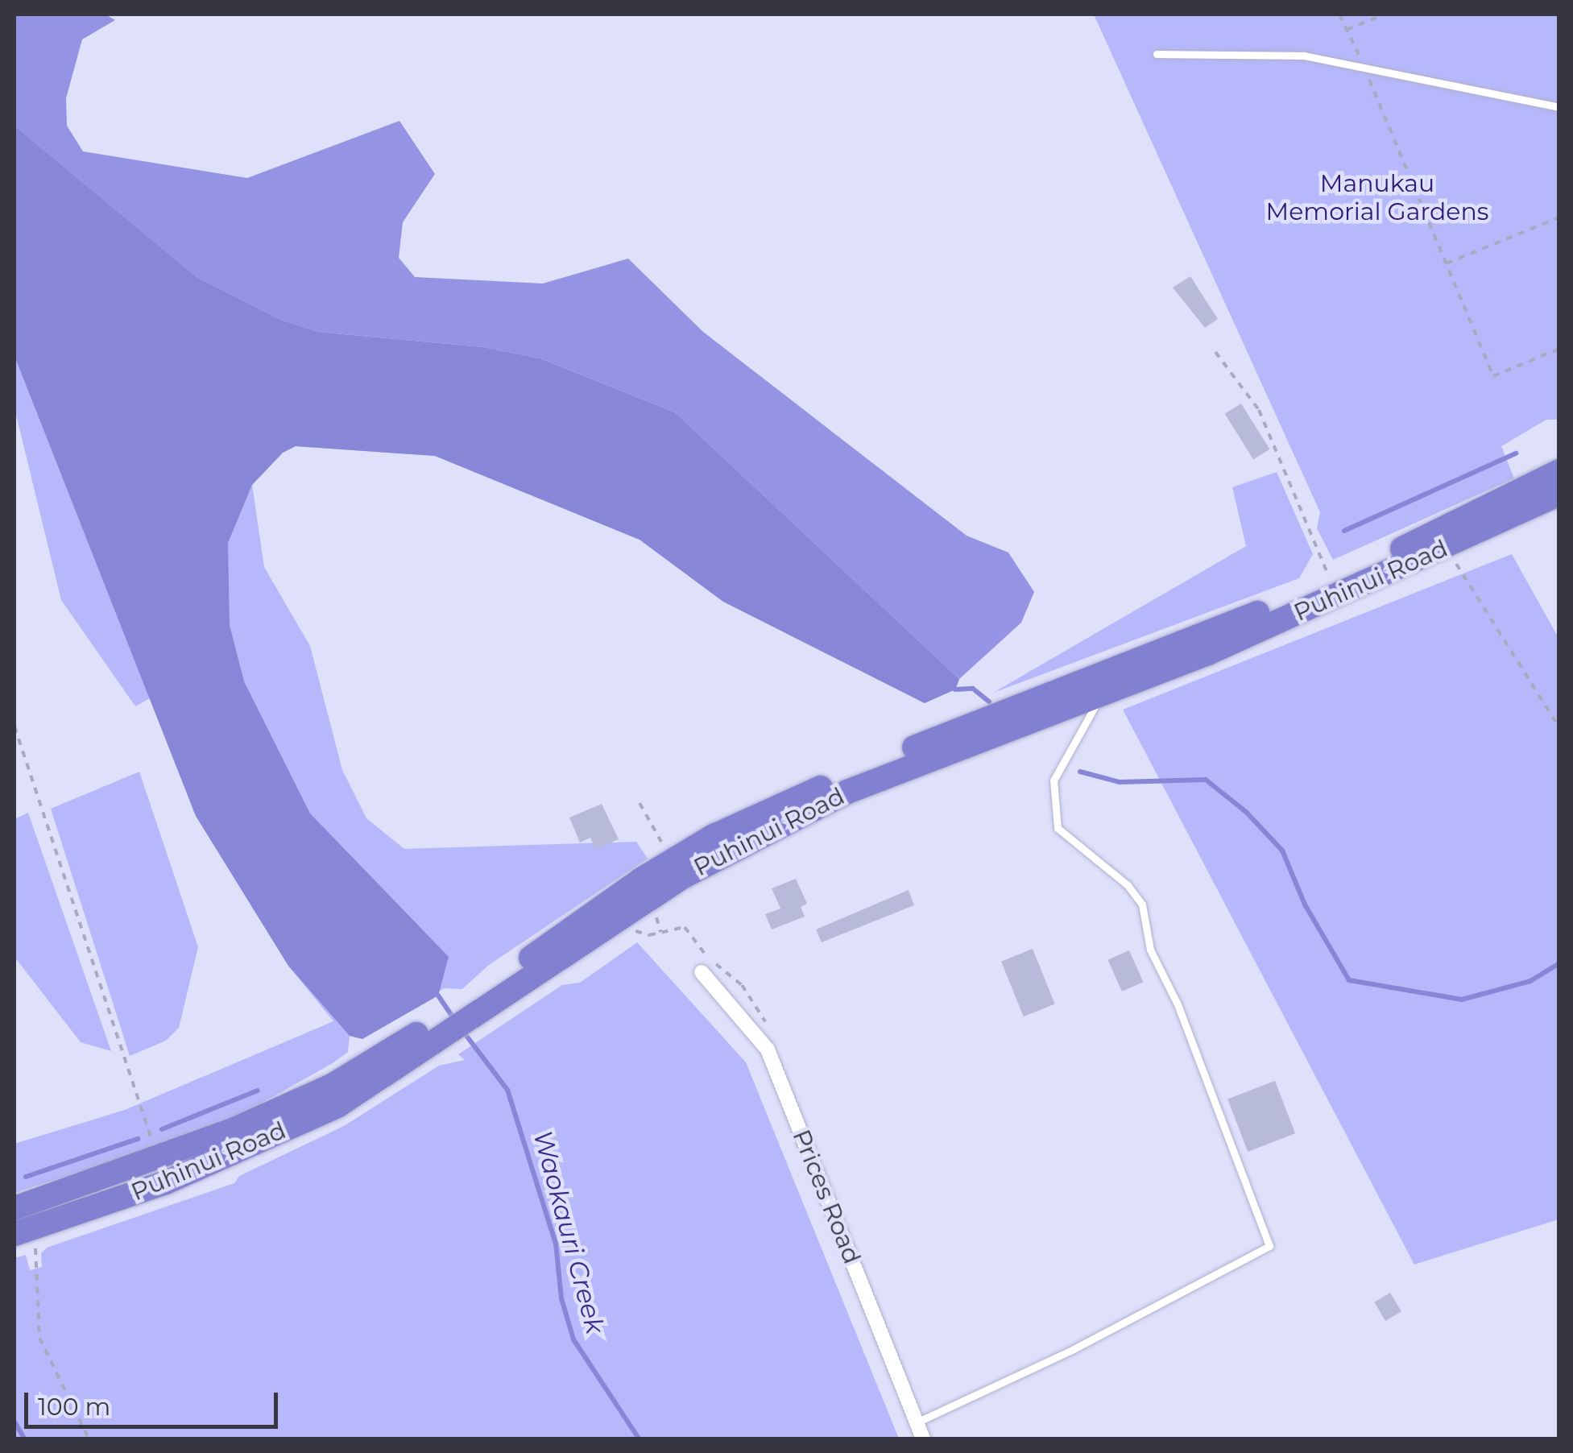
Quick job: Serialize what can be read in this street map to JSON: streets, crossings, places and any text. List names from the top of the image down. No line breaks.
{"streets":{"highway":["Puhinui Road"],"street":["Prices Road"]},"water":["Waokauri Creek"],"parks":["Manukau Memorial Gardens"],"scale_bar":"100 m"}
